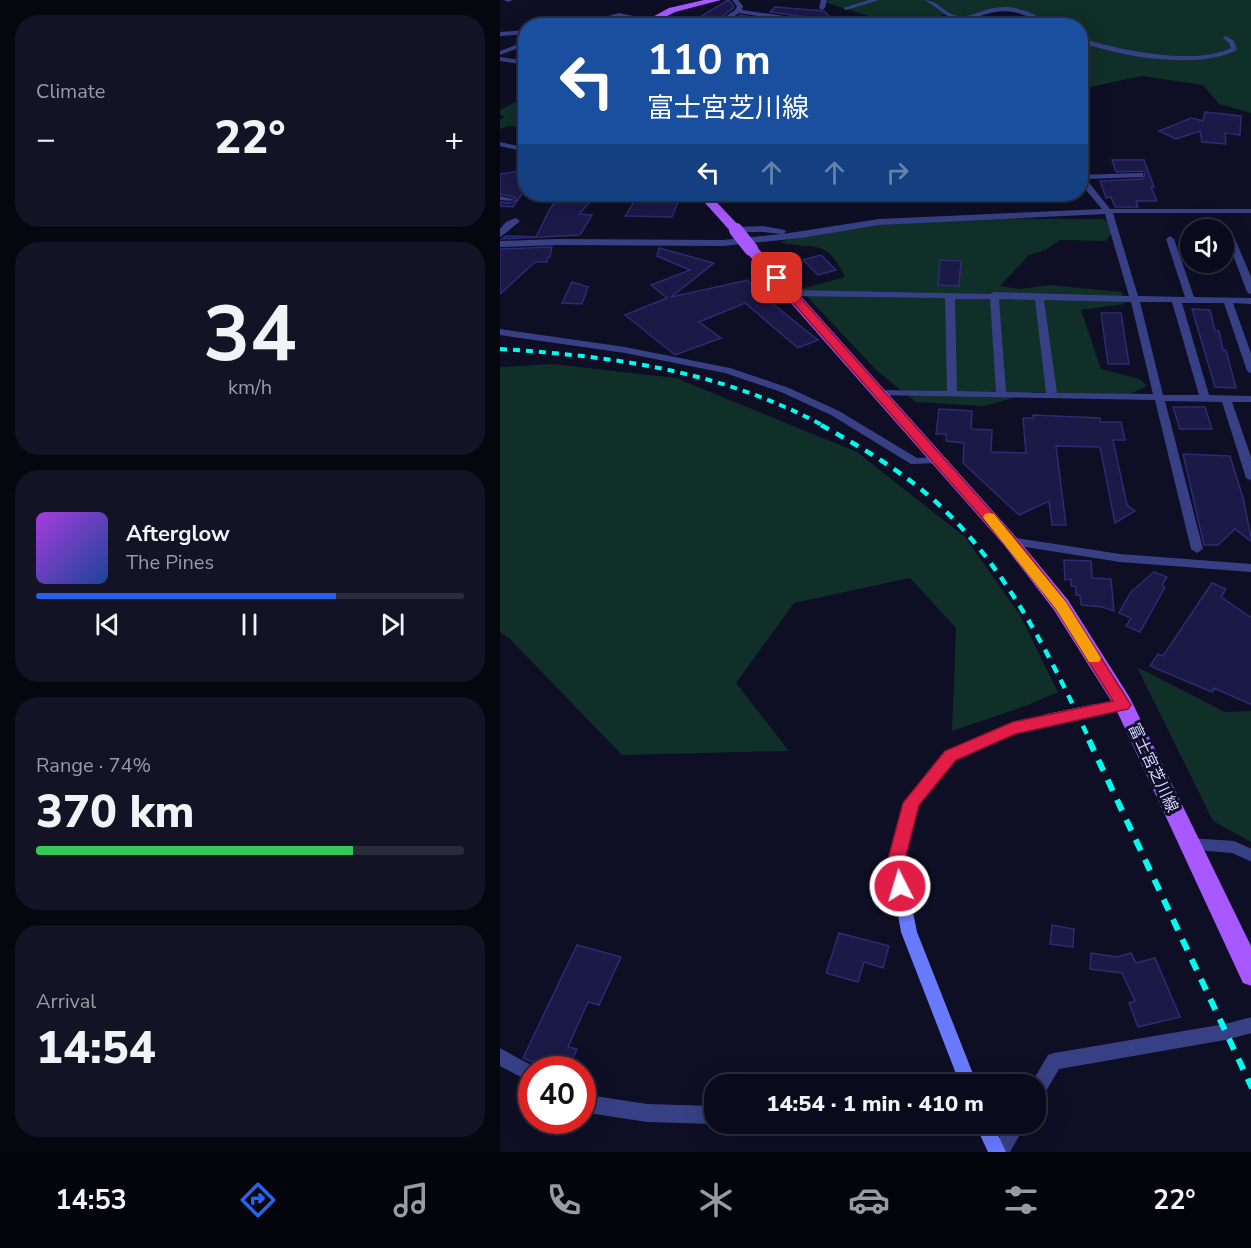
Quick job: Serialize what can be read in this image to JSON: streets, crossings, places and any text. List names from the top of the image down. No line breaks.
{"streets":{"main road":["富士宮芝川線"]},"page":{"tile":["Climate",["34","km/h"],["Range · 74%","370 km"],["Arrival","14:54"]],"turn":["110 m","富士宮芝川線"],"heat":["−","22°","+"],"song":["Afterglow","The Pines"],"limit":"40","trip":"14:54 · 1 min · 410 m","tabs":["14:53","22°"]}}
